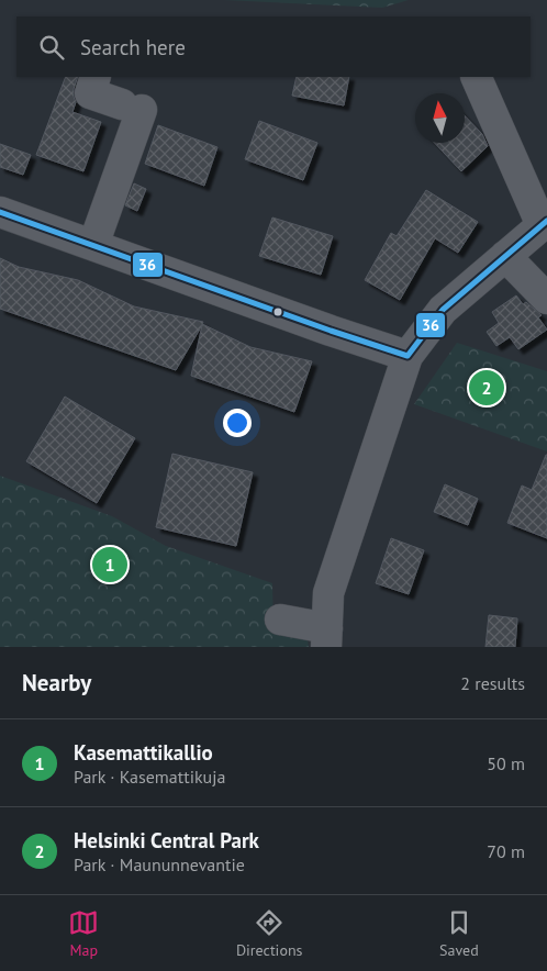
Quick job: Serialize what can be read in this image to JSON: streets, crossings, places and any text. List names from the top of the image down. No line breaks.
{"lines":["transit line 36"],"north":"top","page":{"search":"Search here","pins":["2","1"],"heading":["Nearby","2 results"],"list":[{"mark":"1","name":"Kasemattikallio","note":"Park · Kasemattikuja","value":"50 m"},{"mark":"2","name":"Helsinki Central Park","note":"Park · Maununnevantie","value":"70 m"}],"nav":["Map","Directions","Saved"]}}
